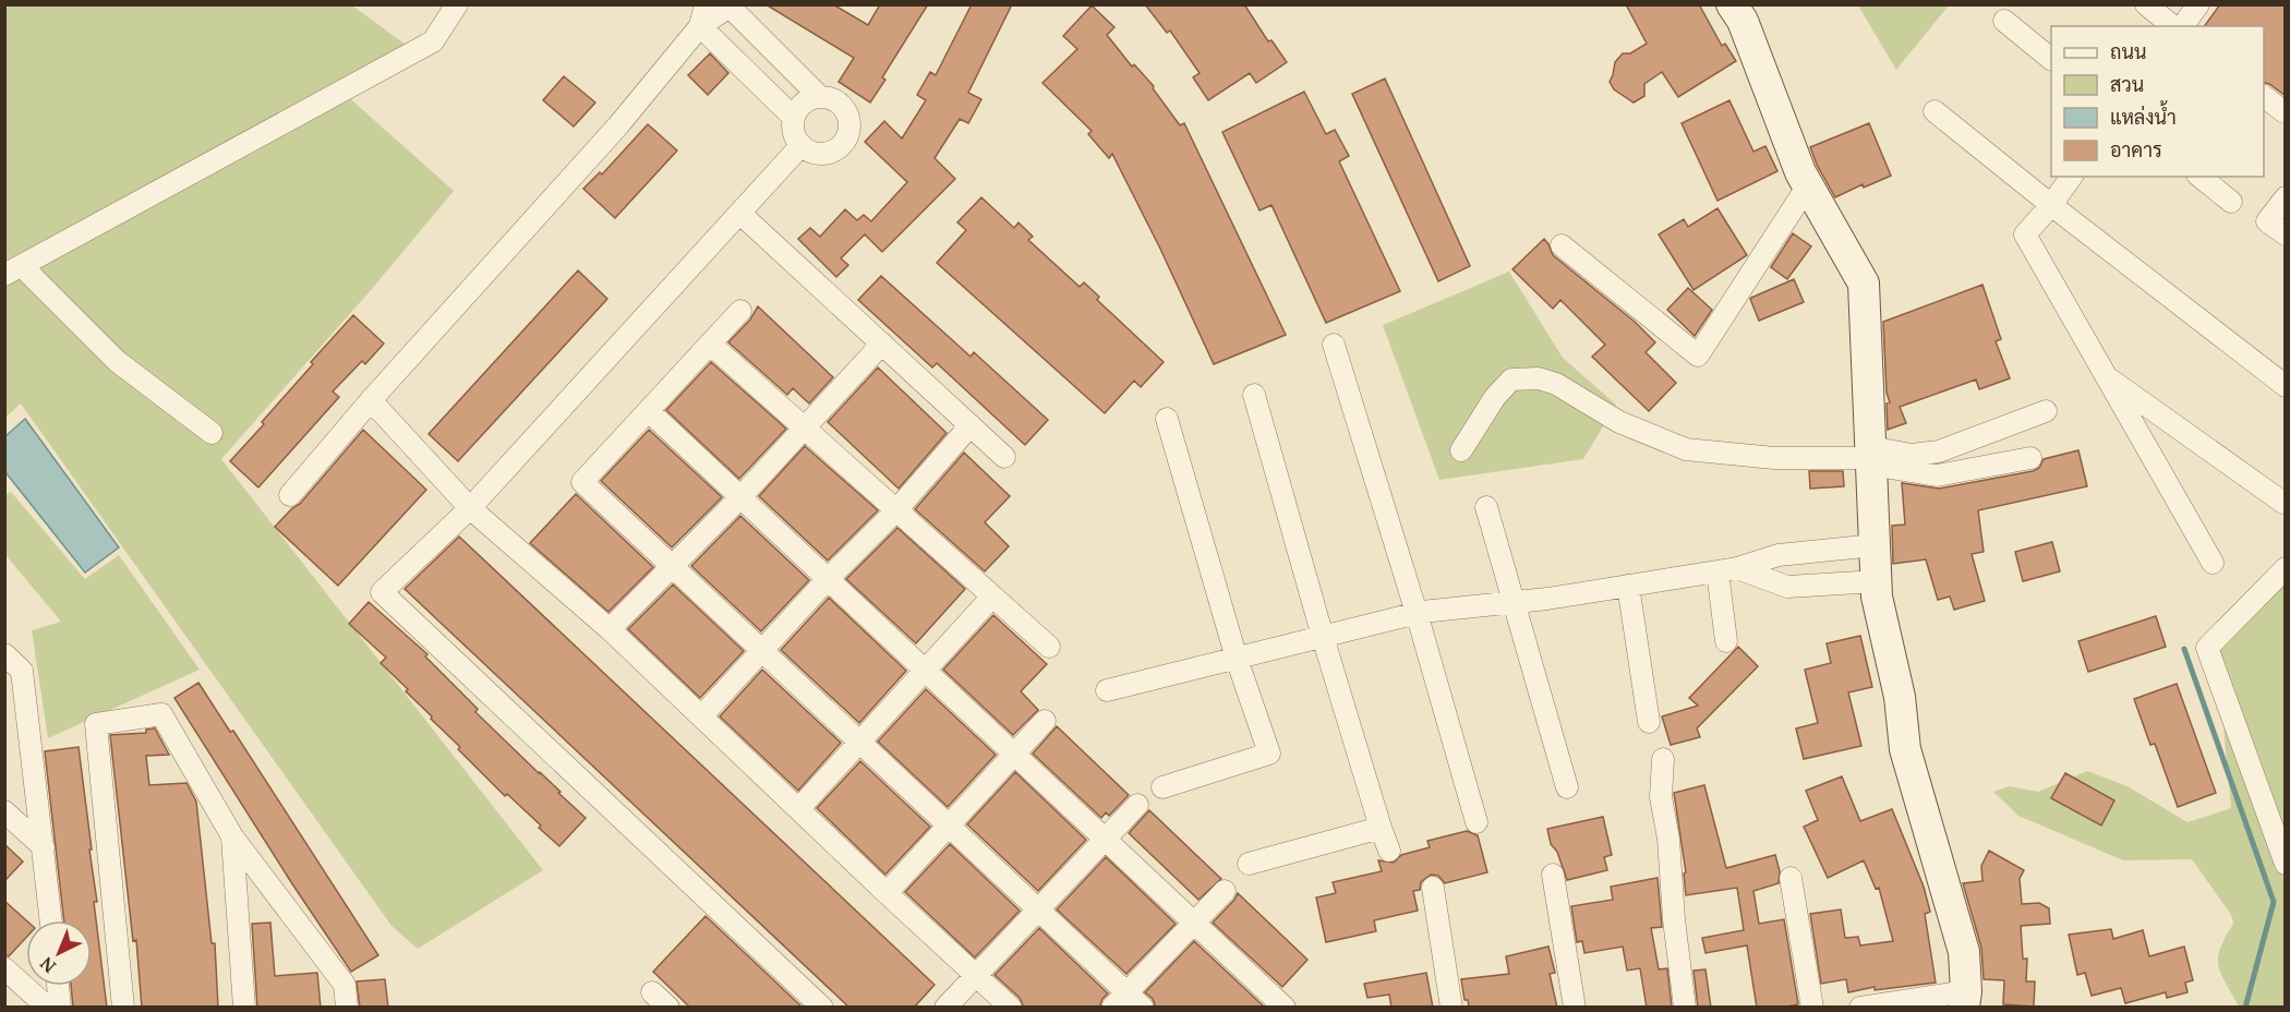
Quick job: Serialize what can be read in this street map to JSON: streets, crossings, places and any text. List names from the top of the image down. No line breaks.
{"legend":["ถนน","สวน","แหล่งน้ำ","อาคาร"],"north":"bottom left"}
